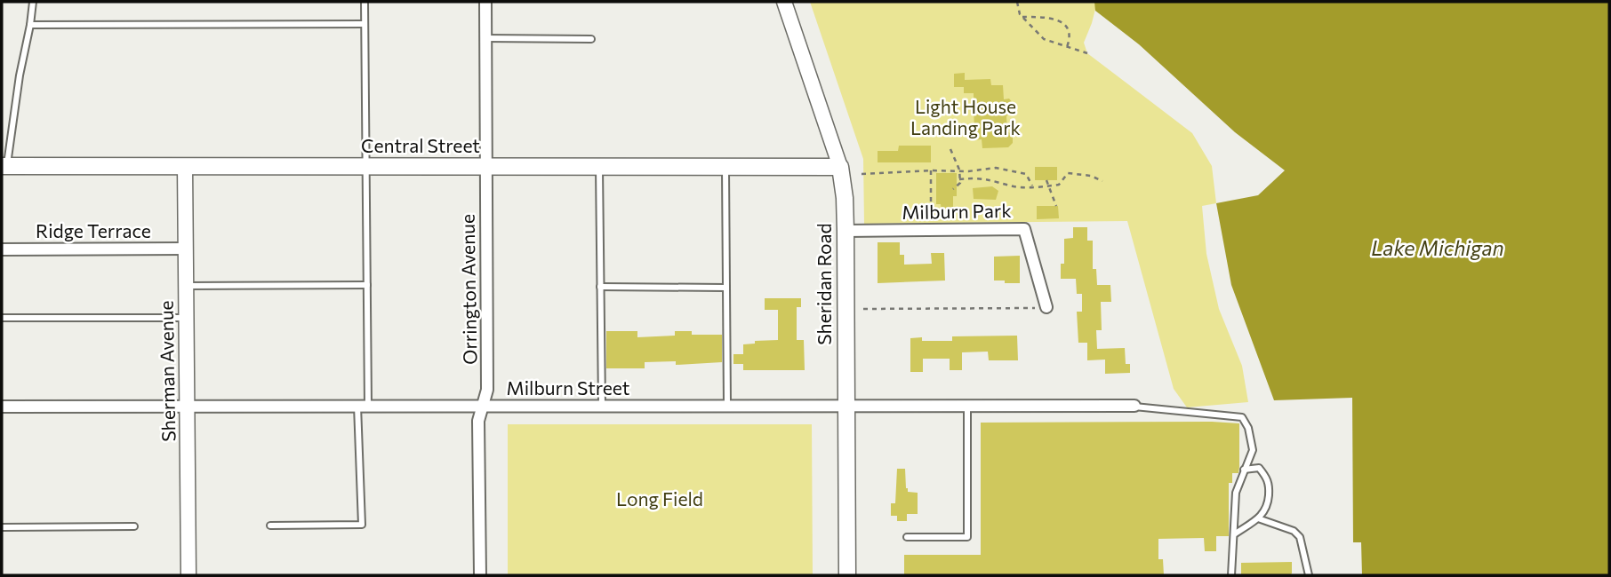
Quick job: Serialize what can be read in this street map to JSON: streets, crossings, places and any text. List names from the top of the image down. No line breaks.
{"streets":{"main road":["Central Street","Sheridan Road"],"street":["Milburn Park","Ridge Terrace","Orrington Avenue","Sherman Avenue","Milburn Street"]},"crossings":[["Central Street","Sheridan Road"],["Central Street","Orrington Avenue"],["Central Street","Sherman Avenue"],["Milburn Park","Sheridan Road"],["Ridge Terrace","Sherman Avenue"],["Sheridan Road","Milburn Street"],["Orrington Avenue","Milburn Street"],["Sherman Avenue","Milburn Street"]],"water":["Lake Michigan"],"parks":["Light House Landing Park","Long Field"]}
